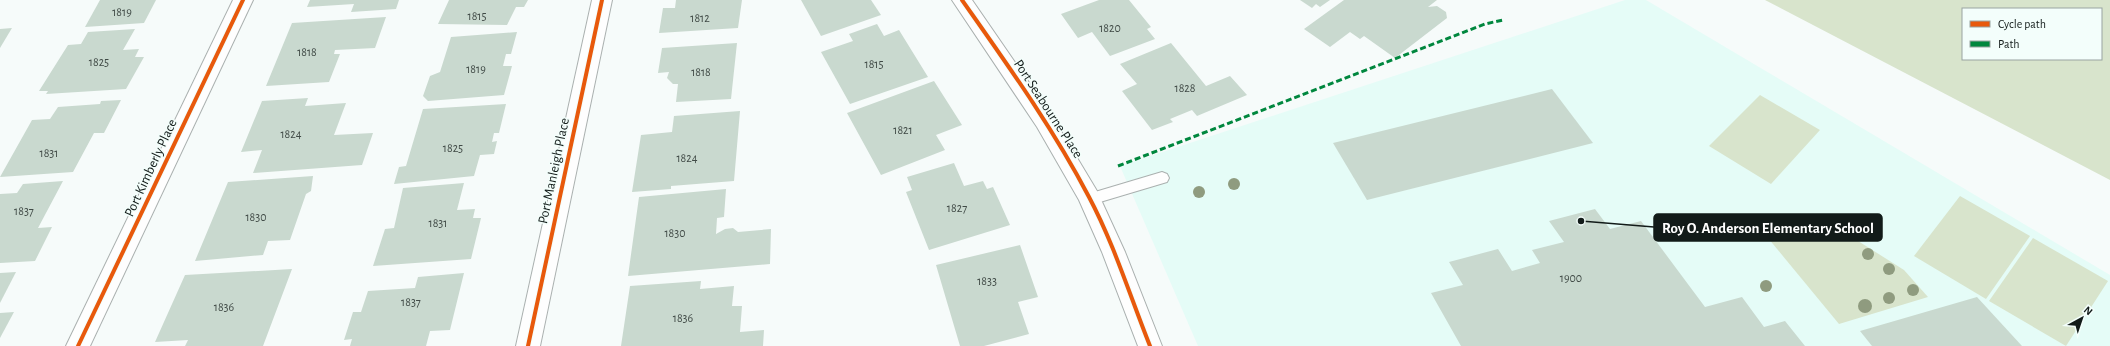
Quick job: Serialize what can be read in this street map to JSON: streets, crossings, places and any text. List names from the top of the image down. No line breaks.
{"streets":{"street":["Port Seabourne Place","Port Kimberly Place","Port Manleigh Place"]},"places":["Roy O. Anderson Elementary School"],"house_numbers":["1819","1815","1812","1820","1818","1825","1815","1819","1818","1828","1821","1824","1825","1831","1824","1827","1837","1830","1831","1830","1900","1833","1837","1836","1836"],"legend":["Cycle path","Path"],"north":"top right"}
